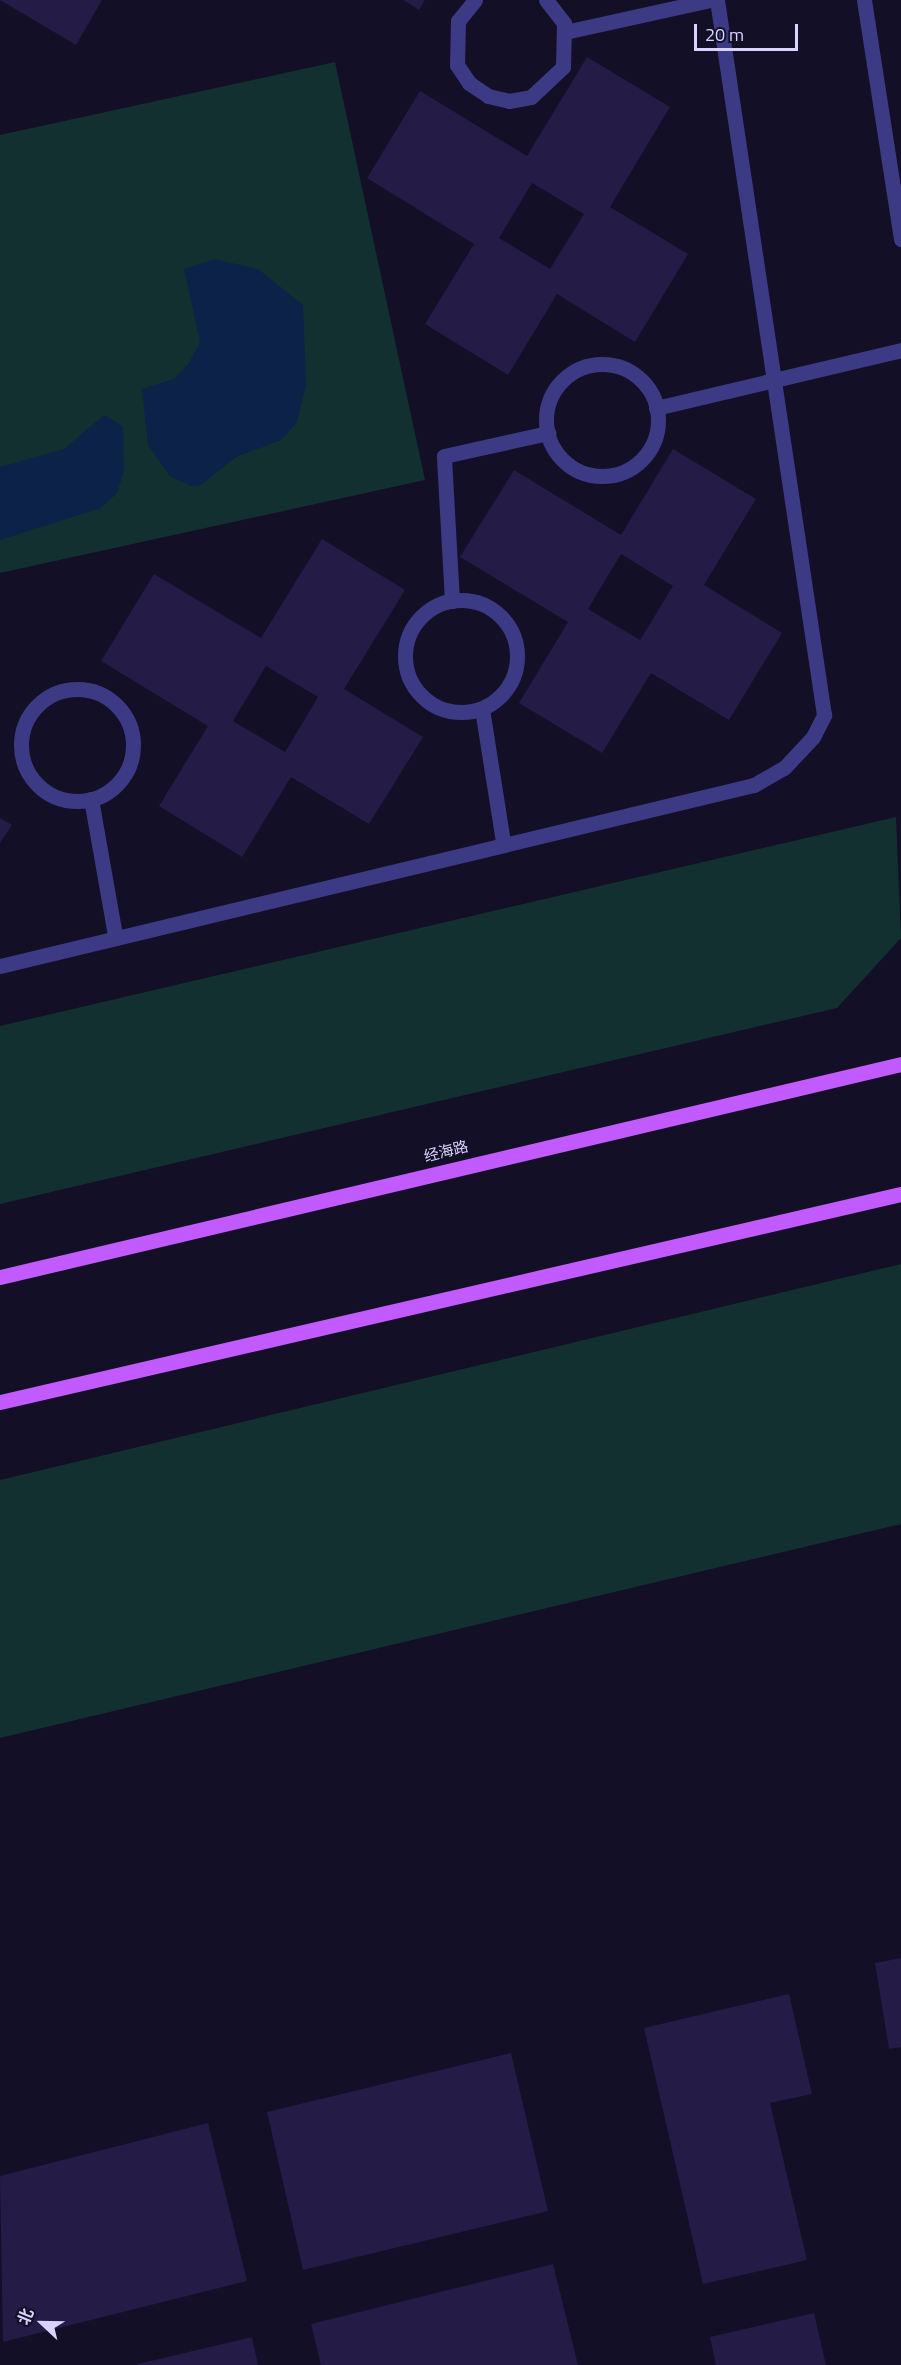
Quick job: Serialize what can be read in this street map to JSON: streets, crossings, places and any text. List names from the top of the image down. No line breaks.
{"streets":{"main road":["经海路"]},"scale_bar":"20 m","north":"left"}
